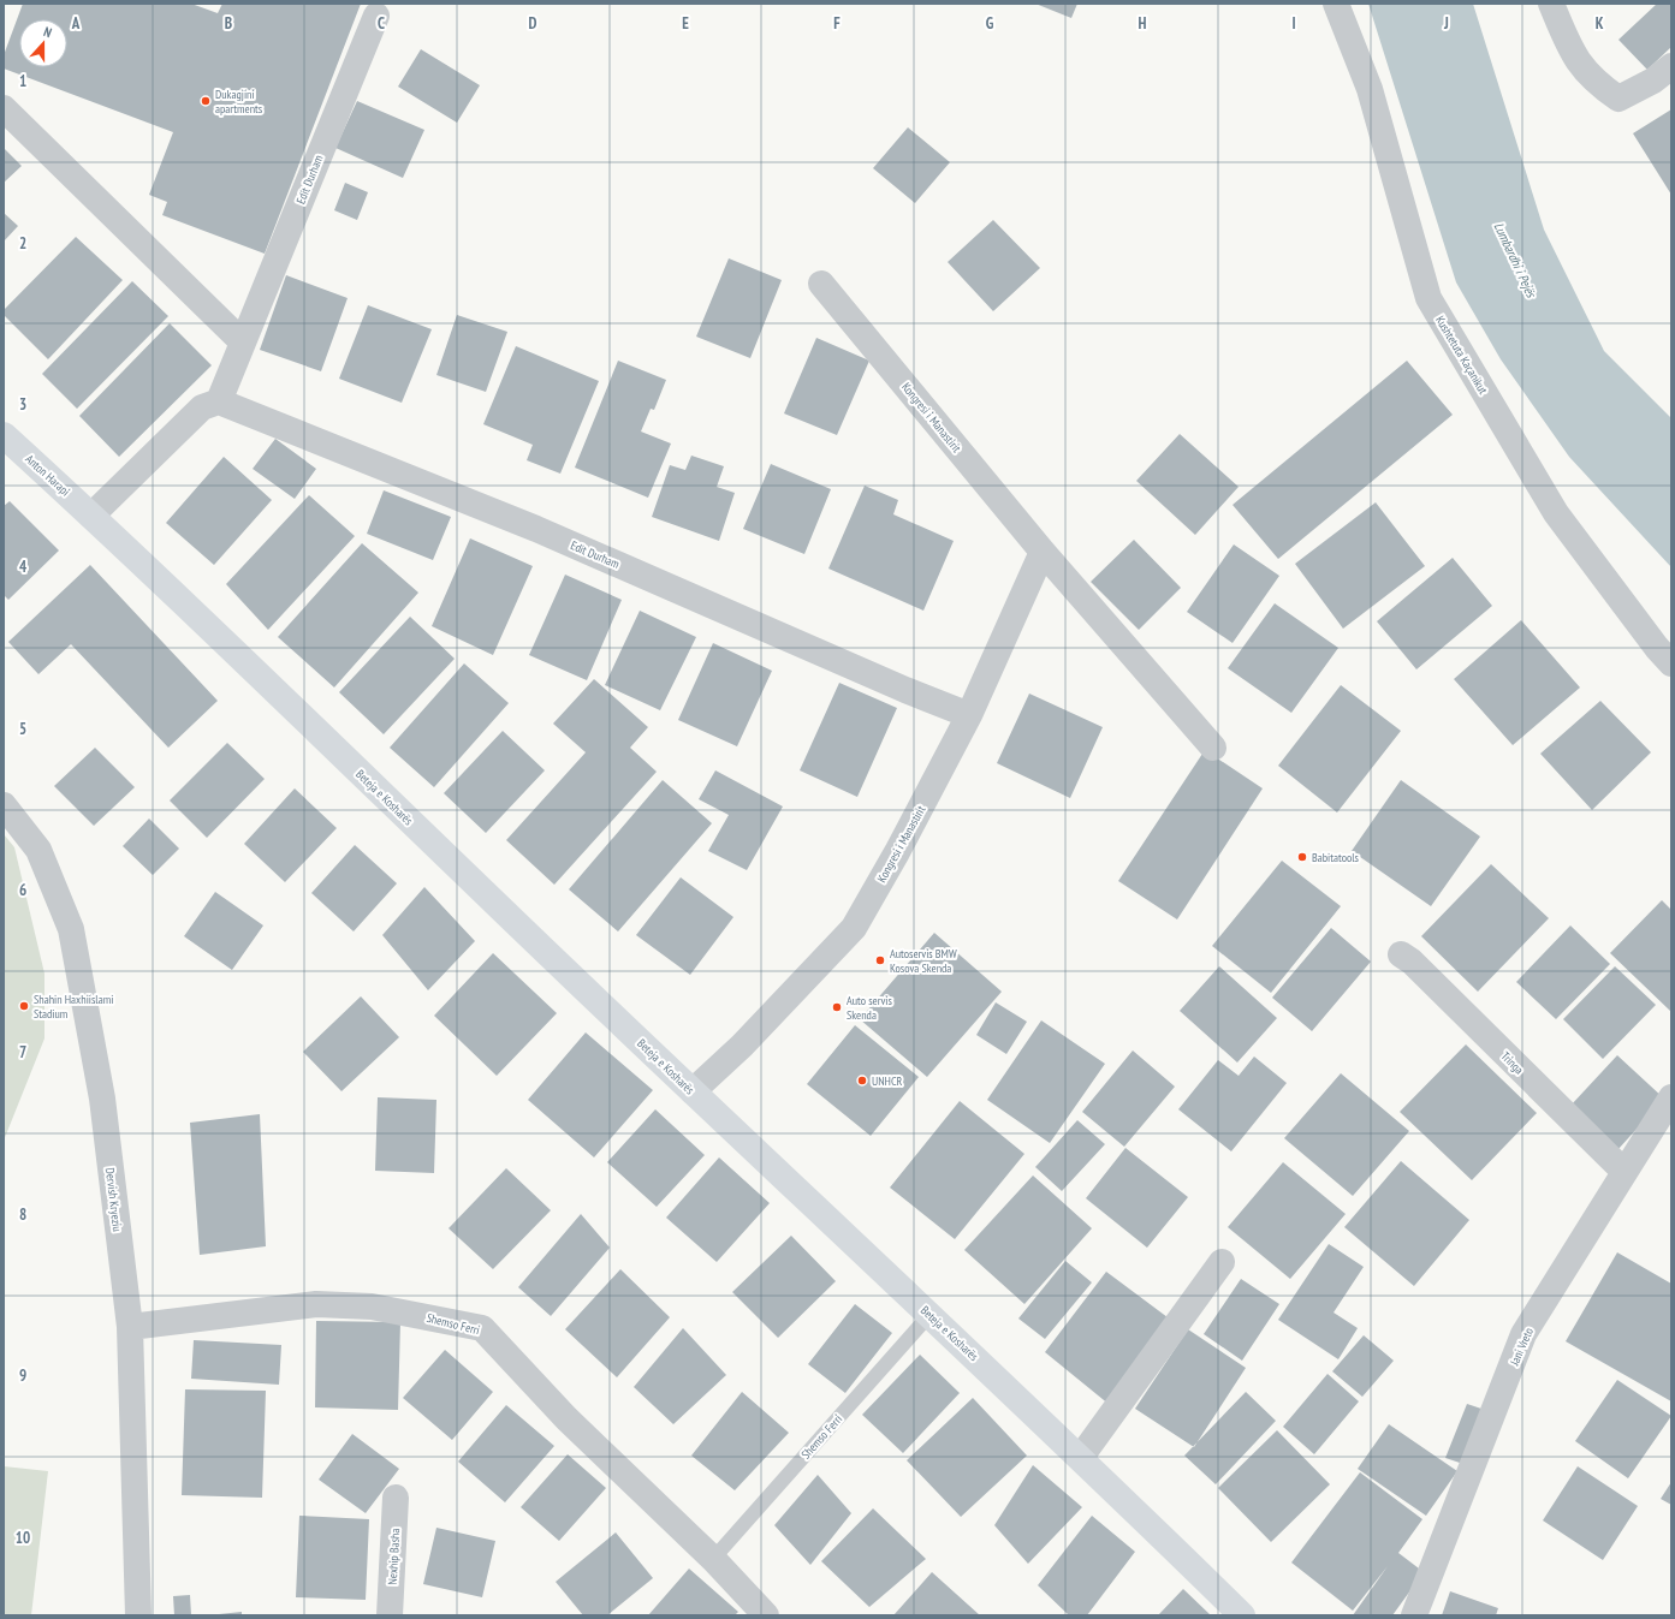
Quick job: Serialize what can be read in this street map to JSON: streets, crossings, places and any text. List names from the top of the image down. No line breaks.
{"streets":{"street":["Edit Durham","Kushtetuta Kaçanikut","Kongresi i Manastirit","Anton Harapi","Beteja e Kosharës","Tringa","Dervish Kryeziu","Shemso Ferri","Jani Vreto","Nexhip Basha"]},"crossings":[["Edit Durham","Kongresi i Manastirit"],["Kongresi i Manastirit","Beteja e Kosharës"],["Anton Harapi","Beteja e Kosharës"],["Beteja e Kosharës","Shemso Ferri"],["Tringa","Jani Vreto"],["Dervish Kryeziu","Shemso Ferri"]],"water":["Lumbardhi i Pejës"],"places":["Dukagjini apartments","Babitatools","Autoservis BMW Kosova Skenda","Shahin Haxhiislami Stadium","Auto servis Skenda","UNHCR"],"north":"top","grid":{"columns":["A","B","C","D","E","F","G","H","I","J","K"],"rows":["1","2","3","4","5","6","7","8","9","10"]}}
